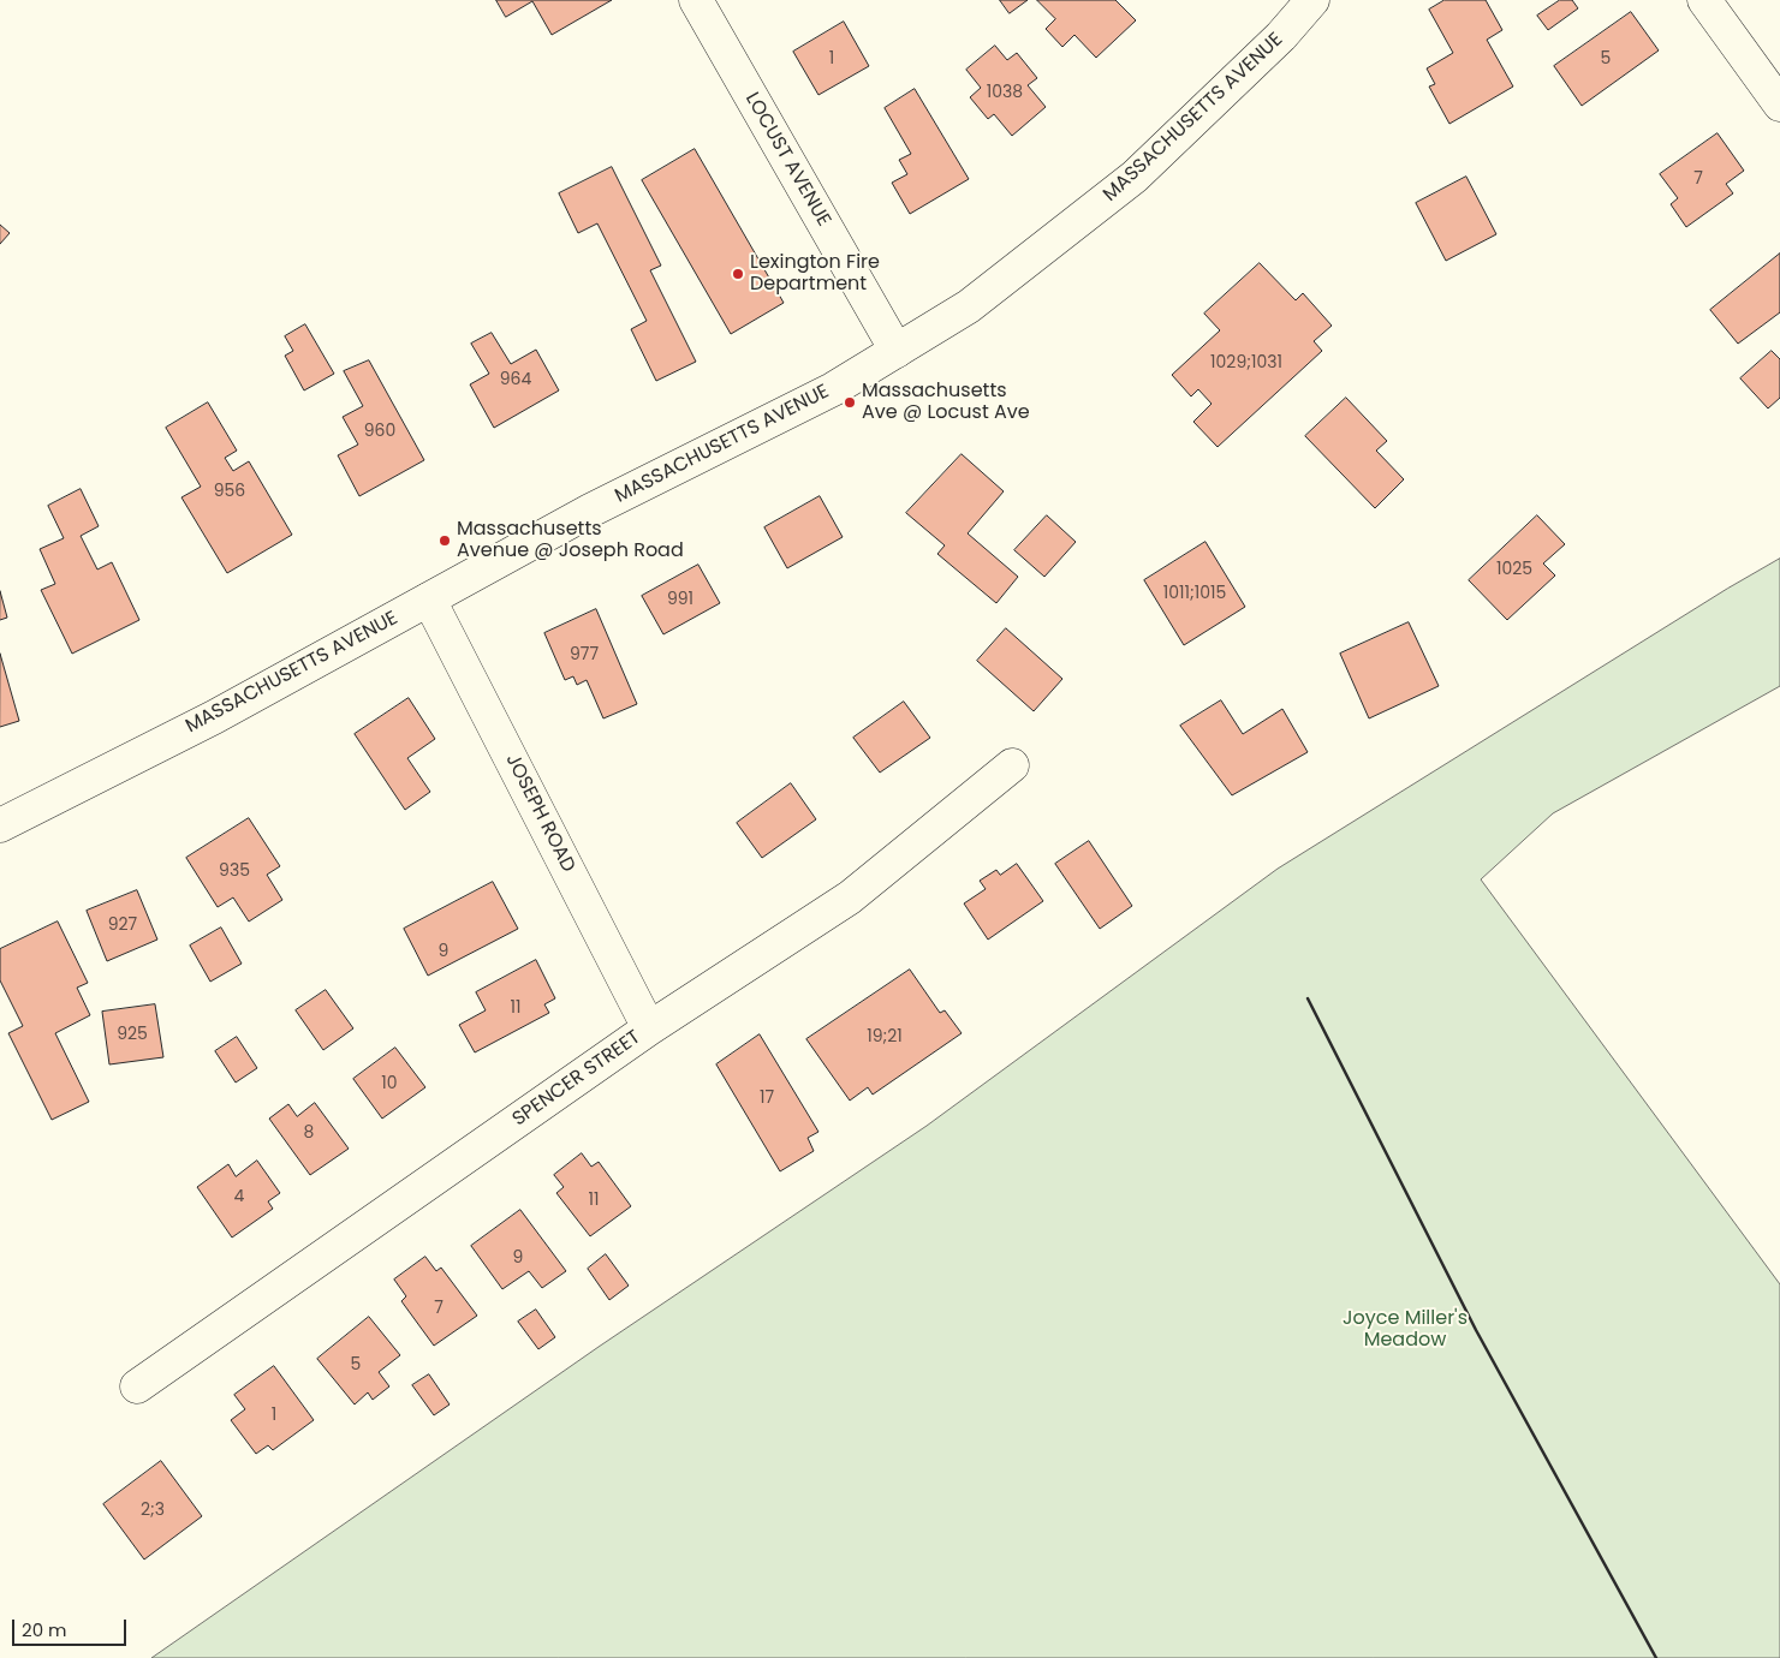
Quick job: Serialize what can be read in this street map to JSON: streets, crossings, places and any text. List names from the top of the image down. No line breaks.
{"streets":{"street":["MASSACHUSETTS AVENUE","LOCUST AVENUE","JOSEPH ROAD","SPENCER STREET"]},"crossings":[["MASSACHUSETTS AVENUE","LOCUST AVENUE"],["MASSACHUSETTS AVENUE","JOSEPH ROAD"],["JOSEPH ROAD","SPENCER STREET"]],"parks":["Joyce Miller's Meadow"],"places":["Lexington Fire Department","Massachusetts Ave @ Locust Ave","Massachusetts Avenue @ Joseph Road"],"house_numbers":["1","5","1038","7","1029;1031","964","960","956","1025","1011;1015","991","977","935","927","9","11","925","19;21","10","17","8","4","11","9","7","5","1","2;3"],"scale_bar":"20 m"}
